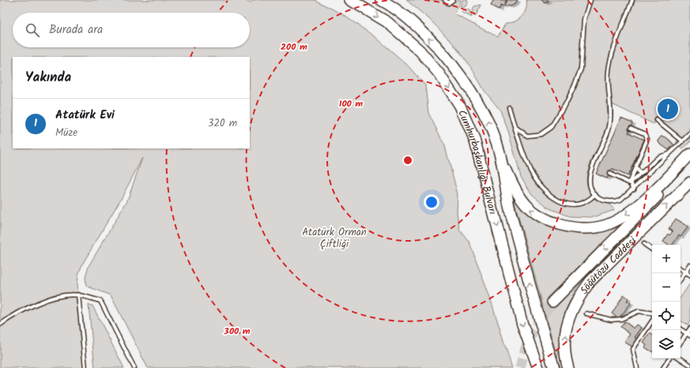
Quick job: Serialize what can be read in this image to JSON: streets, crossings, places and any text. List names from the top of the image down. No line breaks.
{"streets":{"main road":["Cumhurbaşkanlığı Bulvarı","Söğütözü Caddesi"]},"parks":["Atatürk Orman Çiftliği"],"page":{"search":"Burada ara","heading":"Yakında","pins":"1","list":[{"mark":"1","name":"Atatürk Evi","note":"Müze","value":"320 m"}],"map_buttons":["+","−"]},"rings":["200 m","100 m","300 m"]}
